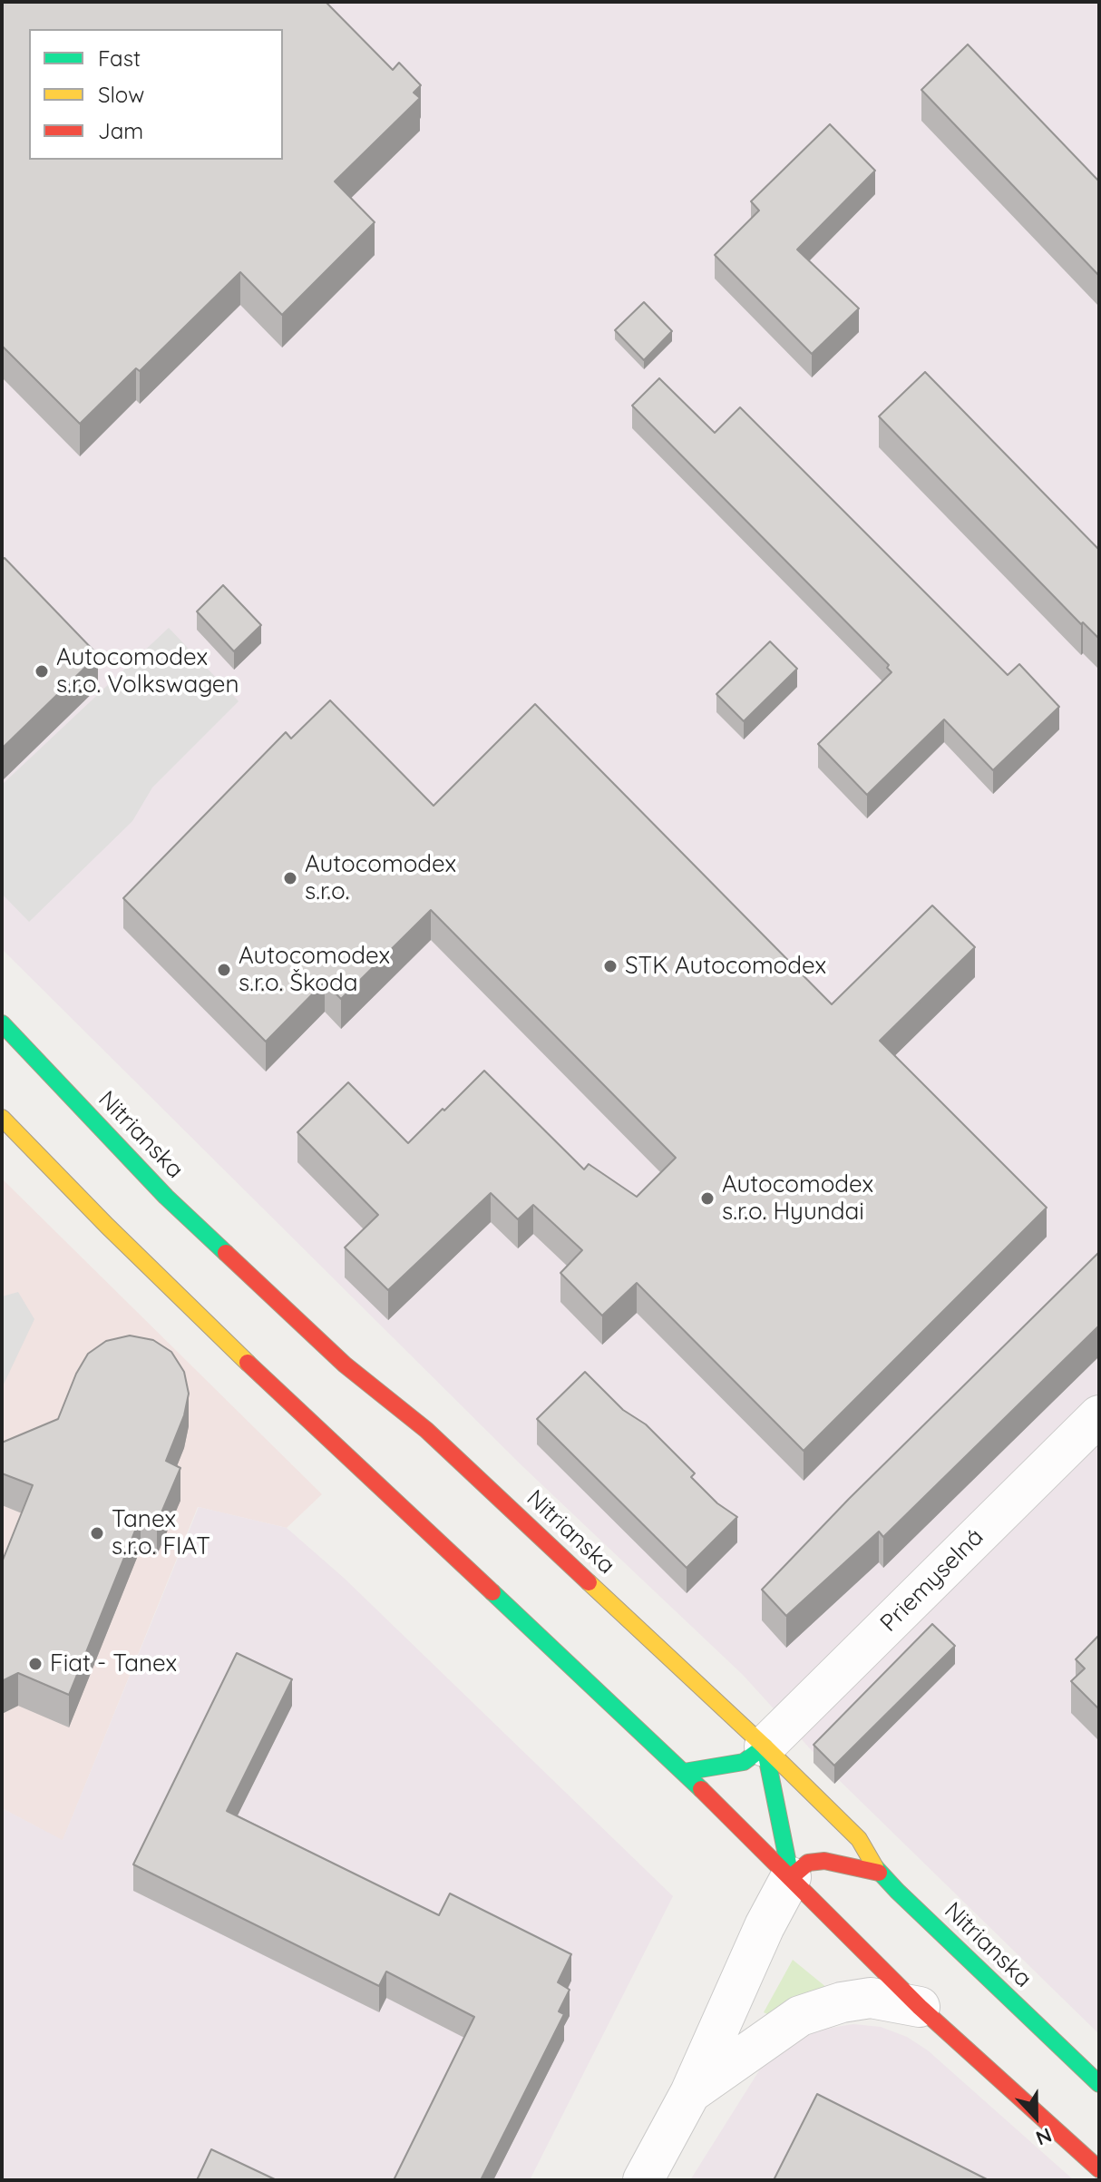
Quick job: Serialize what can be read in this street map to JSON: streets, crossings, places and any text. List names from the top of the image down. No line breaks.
{"streets":{"main road":["Nitrianska"],"street":["Priemyselná"]},"crossings":[["Nitrianska","Priemyselná"]],"places":["Autocomodex s.r.o. Volkswagen","Autocomodex s.r.o.","STK Autocomodex","Autocomodex s.r.o. Škoda","Autocomodex s.r.o. Hyundai","Tanex s.r.o. FIAT","Fiat - Tanex"],"legend":["Fast","Slow","Jam"],"north":"bottom"}
